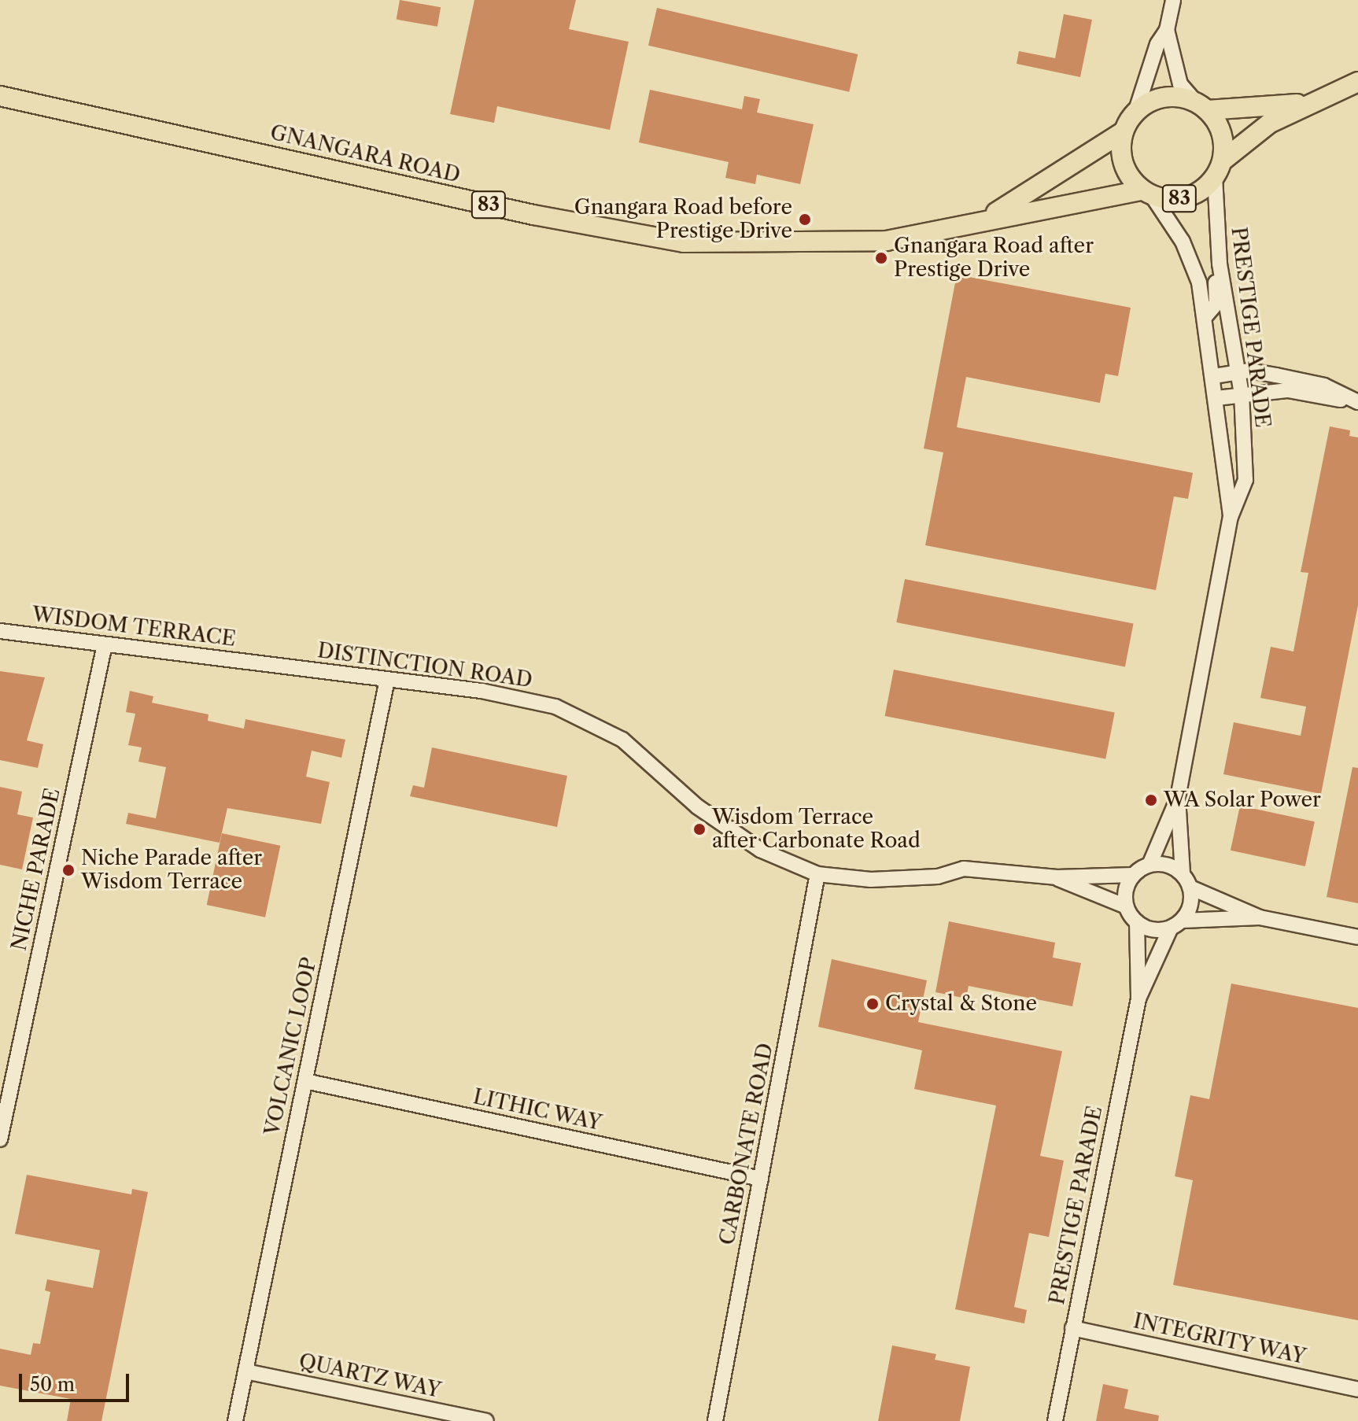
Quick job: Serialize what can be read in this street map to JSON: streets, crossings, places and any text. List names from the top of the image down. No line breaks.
{"streets":{"main road":["GNANGARA ROAD","83"],"street":["PRESTIGE PARADE","WISDOM TERRACE","DISTINCTION ROAD","NICHE PARADE","VOLCANIC LOOP","LITHIC WAY","CARBONATE ROAD","INTEGRITY WAY","QUARTZ WAY"]},"crossings":[["GNANGARA ROAD","83"],["GNANGARA ROAD","PRESTIGE PARADE"],["83","PRESTIGE PARADE"],["PRESTIGE PARADE","DISTINCTION ROAD"],["PRESTIGE PARADE","INTEGRITY WAY"],["WISDOM TERRACE","DISTINCTION ROAD"],["WISDOM TERRACE","NICHE PARADE"],["DISTINCTION ROAD","VOLCANIC LOOP"],["DISTINCTION ROAD","CARBONATE ROAD"],["VOLCANIC LOOP","LITHIC WAY"],["VOLCANIC LOOP","QUARTZ WAY"],["LITHIC WAY","CARBONATE ROAD"]],"places":["Gnangara Road before Prestige Drive","Gnangara Road after Prestige Drive","WA Solar Power","Wisdom Terrace after Carbonate Road","Niche Parade after Wisdom Terrace","Crystal & Stone"],"scale_bar":"50 m"}
